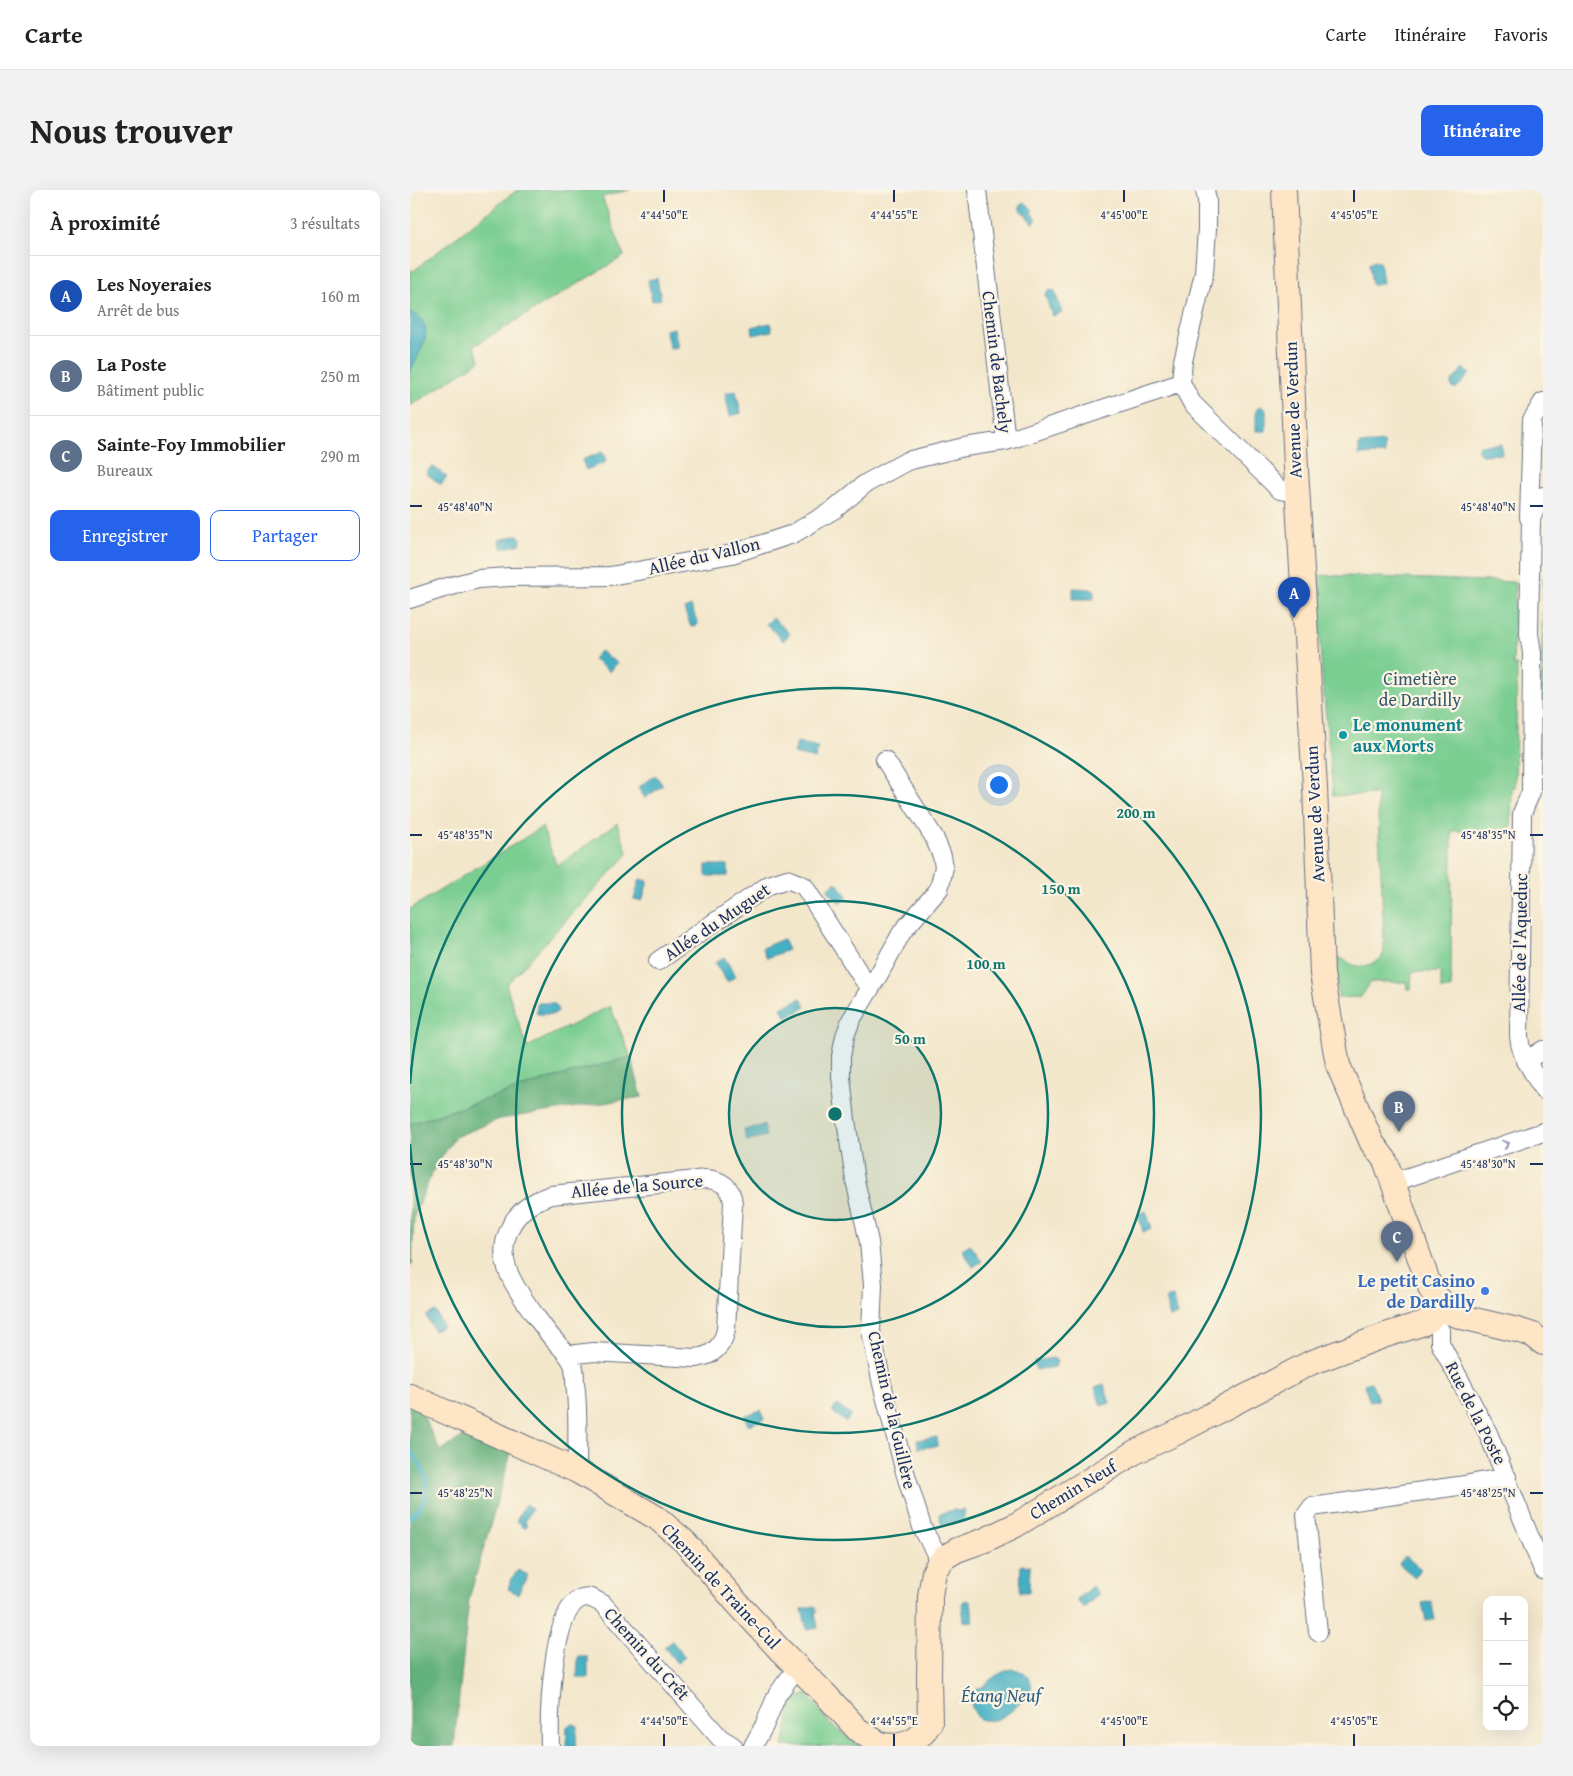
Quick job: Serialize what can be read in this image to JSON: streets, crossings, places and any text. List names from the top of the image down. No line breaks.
{"streets":{"street":["Chemin de Bachely","Avenue de Verdun","Allée du Vallon","Allée du Muguet","Allée de l'Aqueduc","Allée de la Source","Chemin de la Guillère","Rue de la Poste","Chemin Neuf","Chemin de Traine-Cul","Chemin du Crêt"]},"crossings":[["Chemin de Bachely","Allée du Vallon"],["Avenue de Verdun","Rue de la Poste"],["Avenue de Verdun","Chemin Neuf"],["Allée du Muguet","Chemin de la Guillère"],["Allée de la Source","Chemin de Traine-Cul"],["Chemin de la Guillère","Chemin Neuf"],["Rue de la Poste","Chemin Neuf"]],"water":["Étang Neuf"],"parks":["Cimetière de Dardilly"],"places":["Le monument aux Morts","Le petit Casino de Dardilly"],"page":{"header":"Carte","nav":["Carte","Itinéraire","Favoris"],"title":"Nous trouver","buttons":["Itinéraire",["Enregistrer","Partager"]],"heading":["À proximité","3 résultats"],"list":[{"mark":"A","name":"Les Noyeraies","note":"Arrêt de bus","value":"160 m"},{"mark":"B","name":"La Poste","note":"Bâtiment public","value":"250 m"},{"mark":"C","name":"Sainte-Foy Immobilier","note":"Bureaux","value":"290 m"}],"pins":["A","B","C"],"map_buttons":["+","−"]},"coordinates":["4°44'50\"E","4°44'55\"E","4°45'00\"E","4°45'05\"E","45°48'40\"N","45°48'35\"N","45°48'30\"N","45°48'25\"N"],"rings":["200 m","150 m","100 m","50 m"]}
